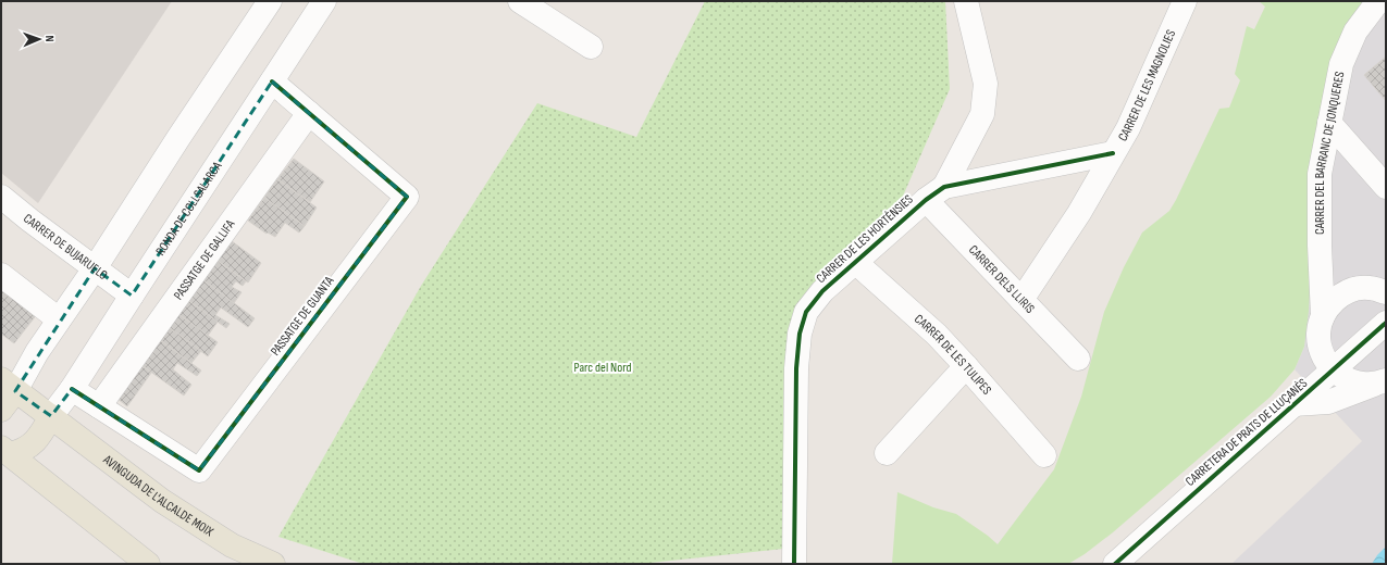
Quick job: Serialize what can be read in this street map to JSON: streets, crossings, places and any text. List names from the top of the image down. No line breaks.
{"streets":{"main road":["AVINGUDA DE L'ALCALDE MOIX"],"street":["CARRER DE LES MAGNOLIES","CARRER DEL BARRANC DE JONQUERES","RONDA DE COLLSALARCA","CARRER DE LES HORTÈNSIES","CARRER DE BUJARUELO","PASSATGE DE GALLIFA","CARRER DELS LLIRIS","PASSATGE DE GUANTA","CARRER DE LES TULIPES","CARRETERA DE PRATS DE LLUÇANÈS"]},"crossings":[["CARRER DE LES MAGNOLIES","CARRER DE LES HORTÈNSIES"],["CARRER DE LES MAGNOLIES","CARRER DELS LLIRIS"],["CARRER DEL BARRANC DE JONQUERES","CARRETERA DE PRATS DE LLUÇANÈS"],["RONDA DE COLLSALARCA","CARRER DE BUJARUELO"],["RONDA DE COLLSALARCA","PASSATGE DE GUANTA"],["RONDA DE COLLSALARCA","AVINGUDA DE L'ALCALDE MOIX"],["CARRER DE LES HORTÈNSIES","CARRER DELS LLIRIS"],["CARRER DE LES HORTÈNSIES","CARRER DE LES TULIPES"],["PASSATGE DE GALLIFA","PASSATGE DE GUANTA"]],"parks":["Parc del Nord"],"north":"right"}
